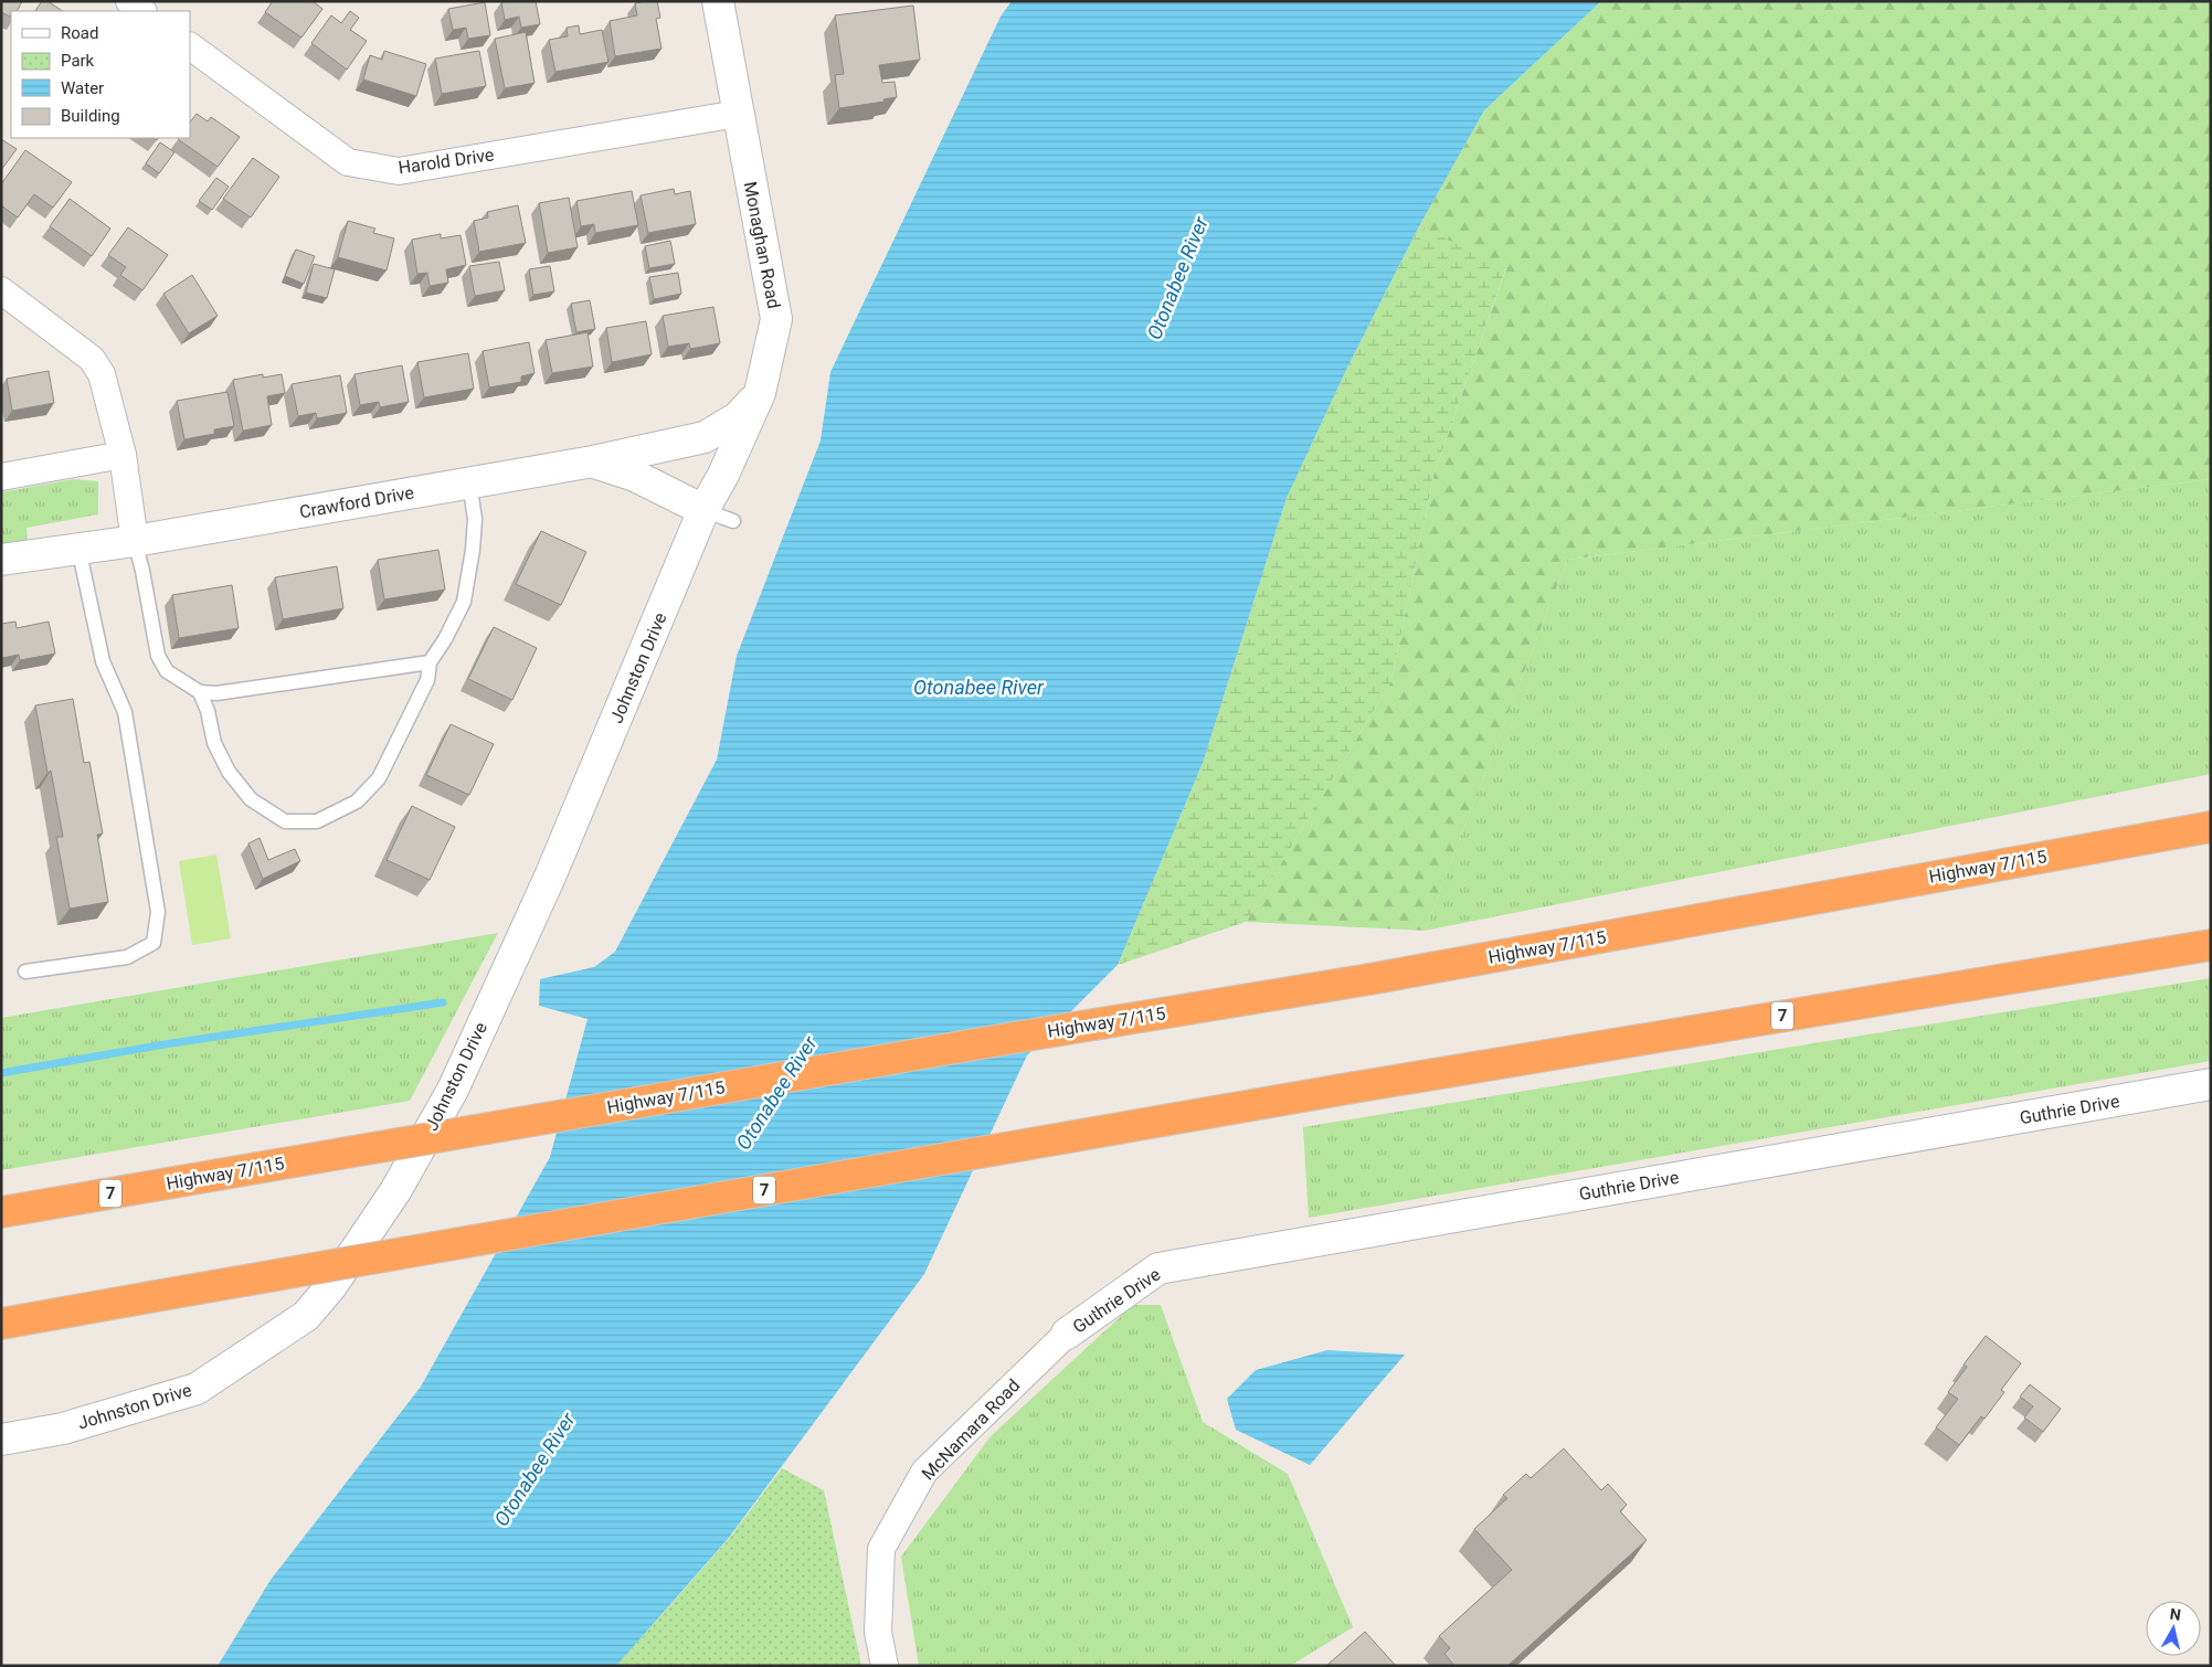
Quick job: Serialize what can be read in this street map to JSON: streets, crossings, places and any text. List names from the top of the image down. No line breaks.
{"streets":{"highway":["Highway 7/115","7"],"street":["Harold Drive","Monaghan Road","Crawford Drive","Johnston Drive","Guthrie Drive","McNamara Road"]},"crossings":[["Harold Drive","Monaghan Road"],["Monaghan Road","Crawford Drive"],["Monaghan Road","Johnston Drive"],["Crawford Drive","Johnston Drive"],["Guthrie Drive","McNamara Road"]],"water":["Otonabee River"],"legend":["Road","Park","Water","Building"],"north":"top"}
